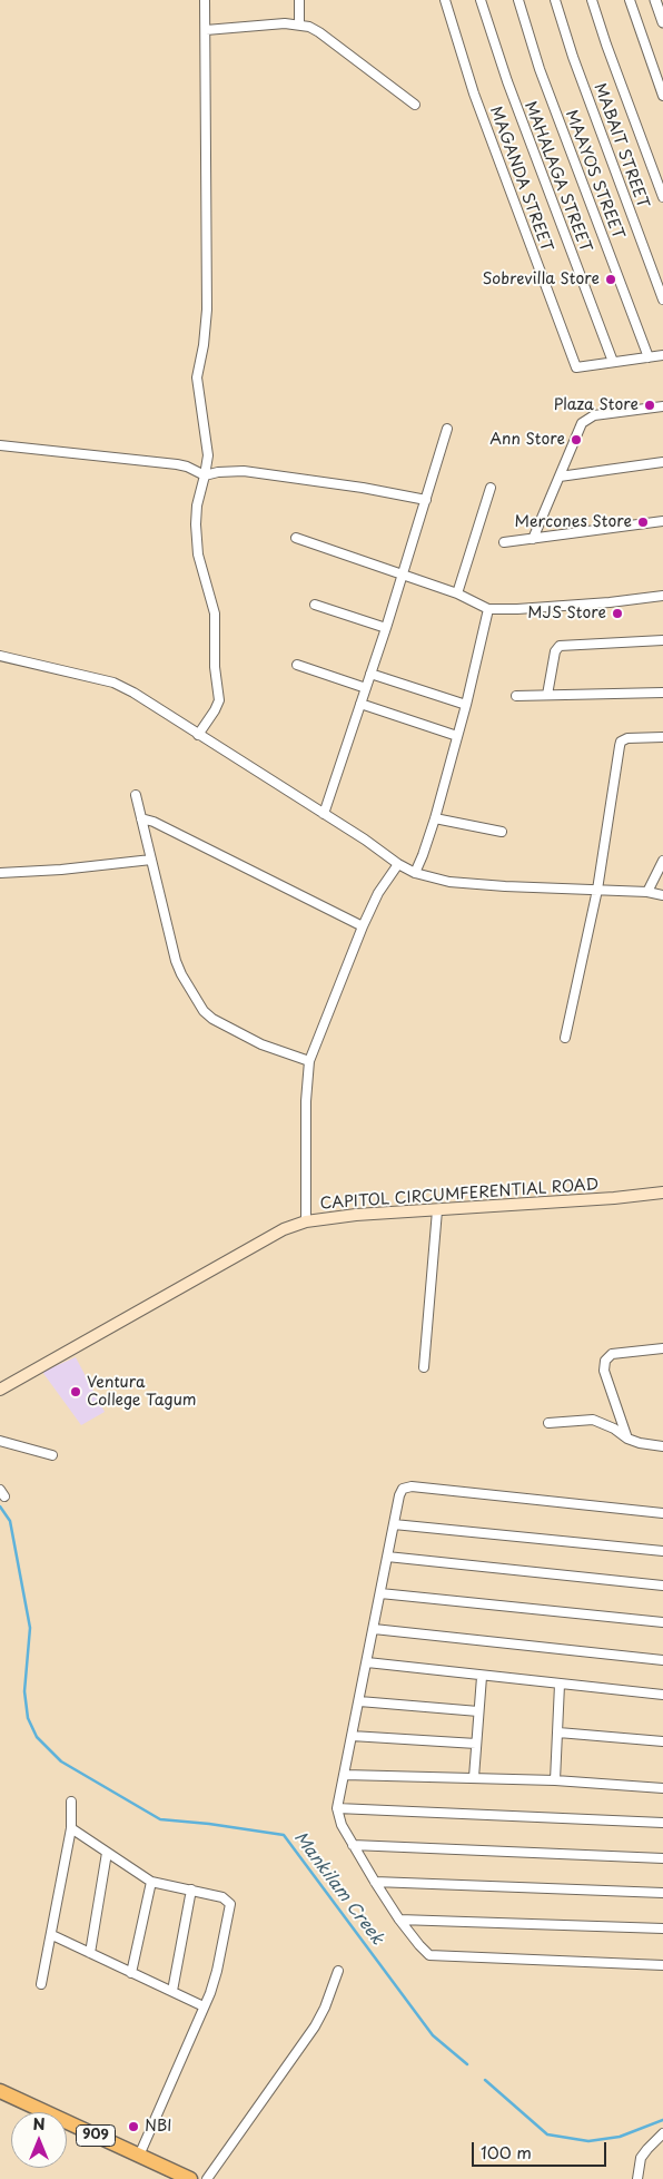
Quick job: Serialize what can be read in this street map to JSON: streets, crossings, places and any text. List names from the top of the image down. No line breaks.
{"streets":{"highway":["909"],"main road":["CAPITOL CIRCUMFERENTIAL ROAD"],"street":["MABAIT STREET","MAAYOS STREET","MAHALAGA STREET","MAGANDA STREET"]},"crossings":[["MAHALAGA STREET","MAGANDA STREET"]],"water":["Mankilam Creek"],"places":["Sobrevilla Store","Plaza Store","Ann Store","Mercones Store","MJS Store","Ventura College Tagum","NBI"],"scale_bar":"100 m","north":"top"}
